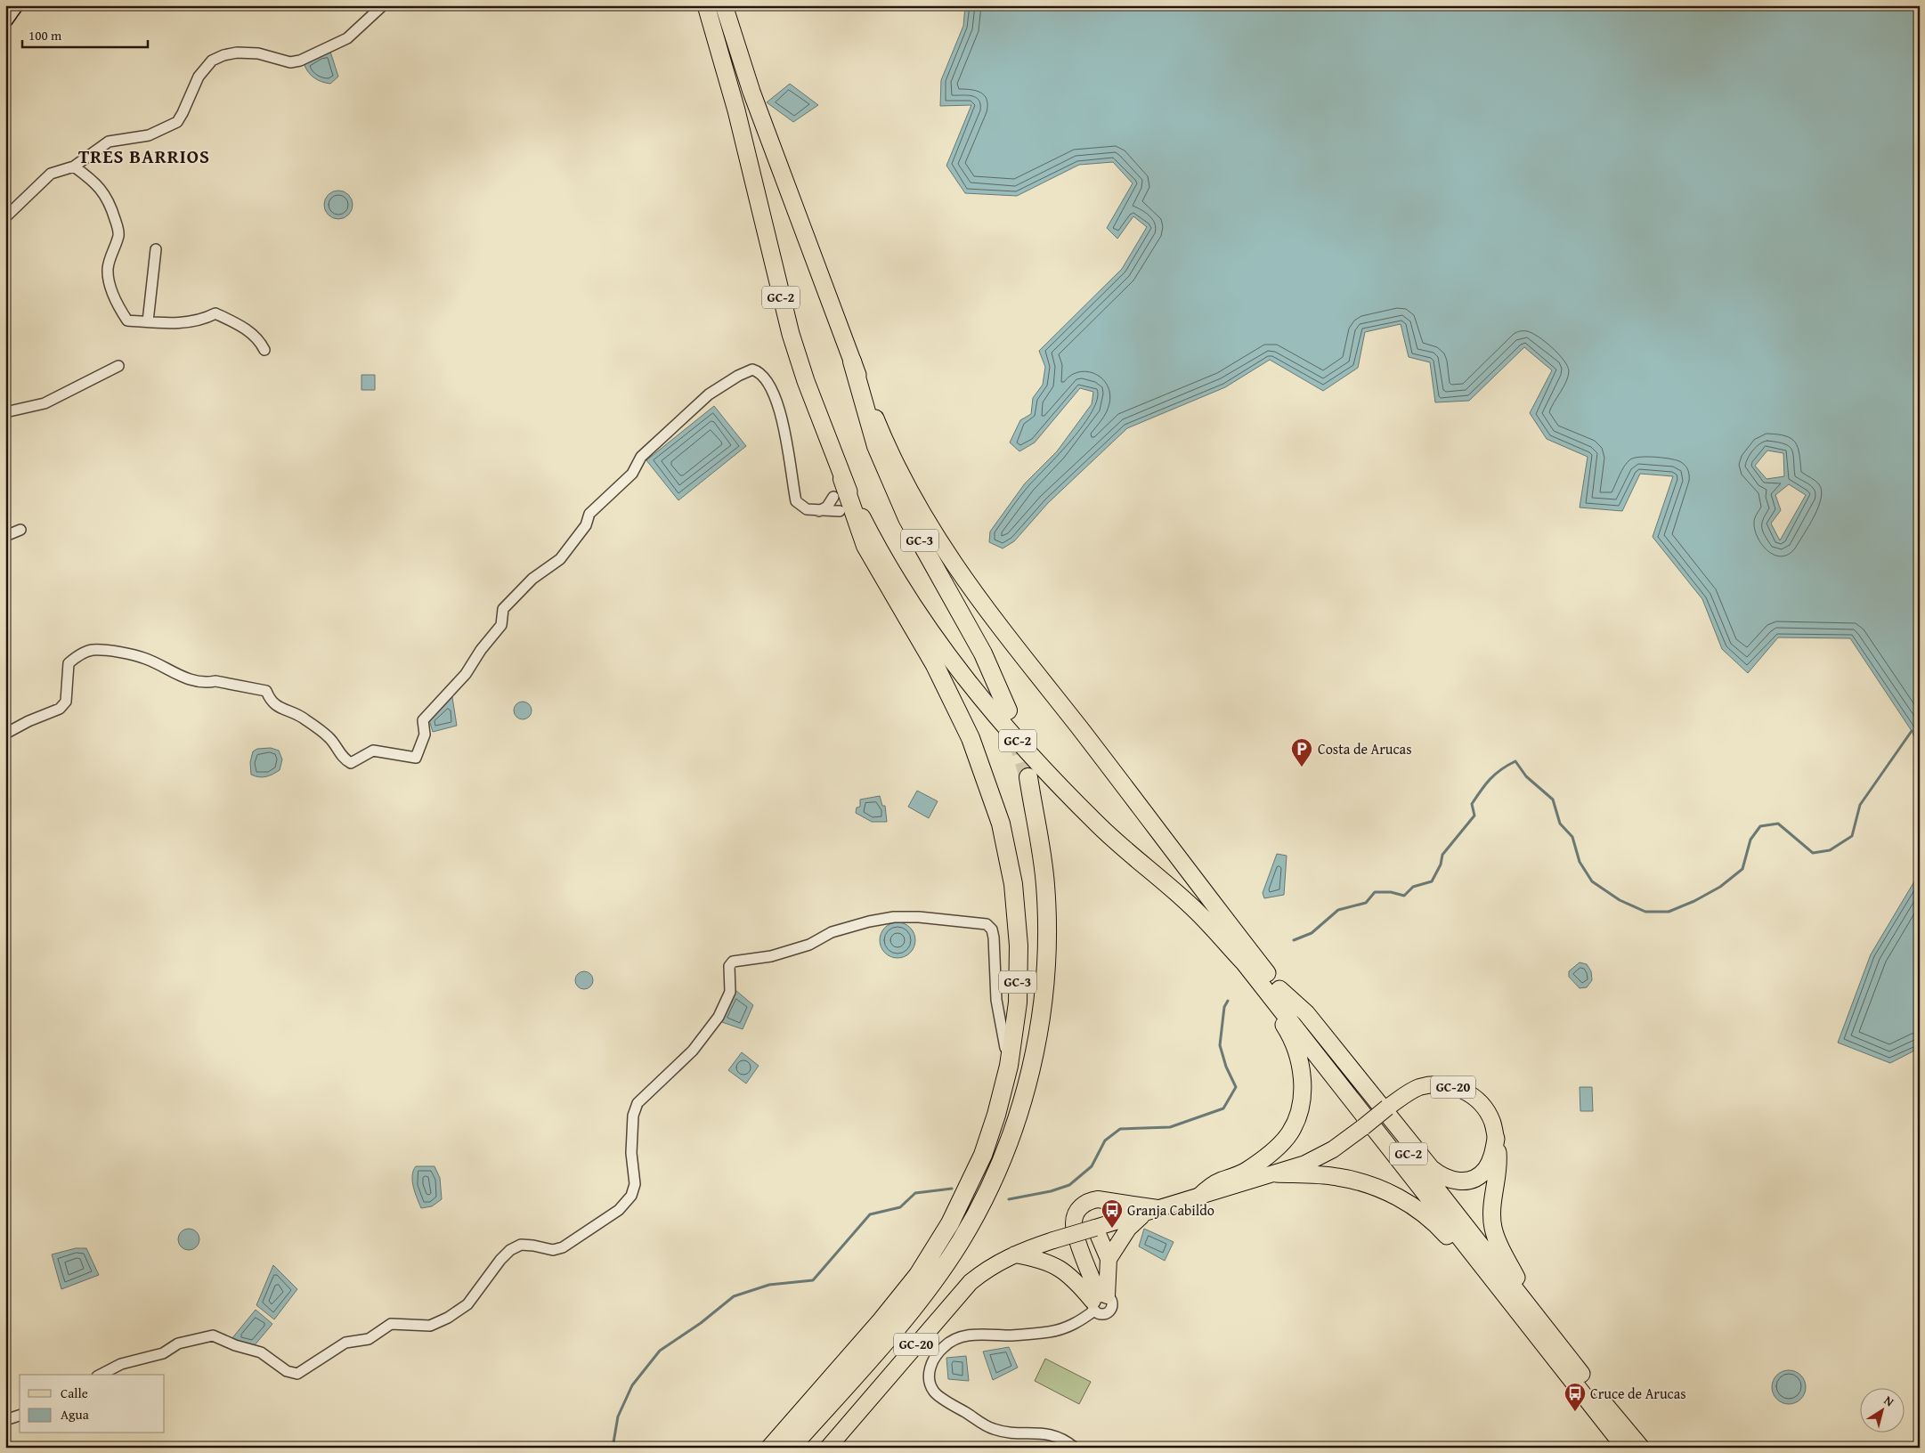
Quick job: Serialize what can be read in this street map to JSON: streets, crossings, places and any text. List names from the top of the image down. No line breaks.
{"streets":{"highway":["GC-2","GC-3"],"main road":["GC-20"]},"crossings":[["GC-2","GC-3"]],"districts":["TRES BARRIOS"],"places":{"parking":["Costa de Arucas"],"bus stop":["Granja Cabildo","Cruce de Arucas"]},"legend":["Calle","Agua"],"scale_bar":"100 m","north":"top right"}
